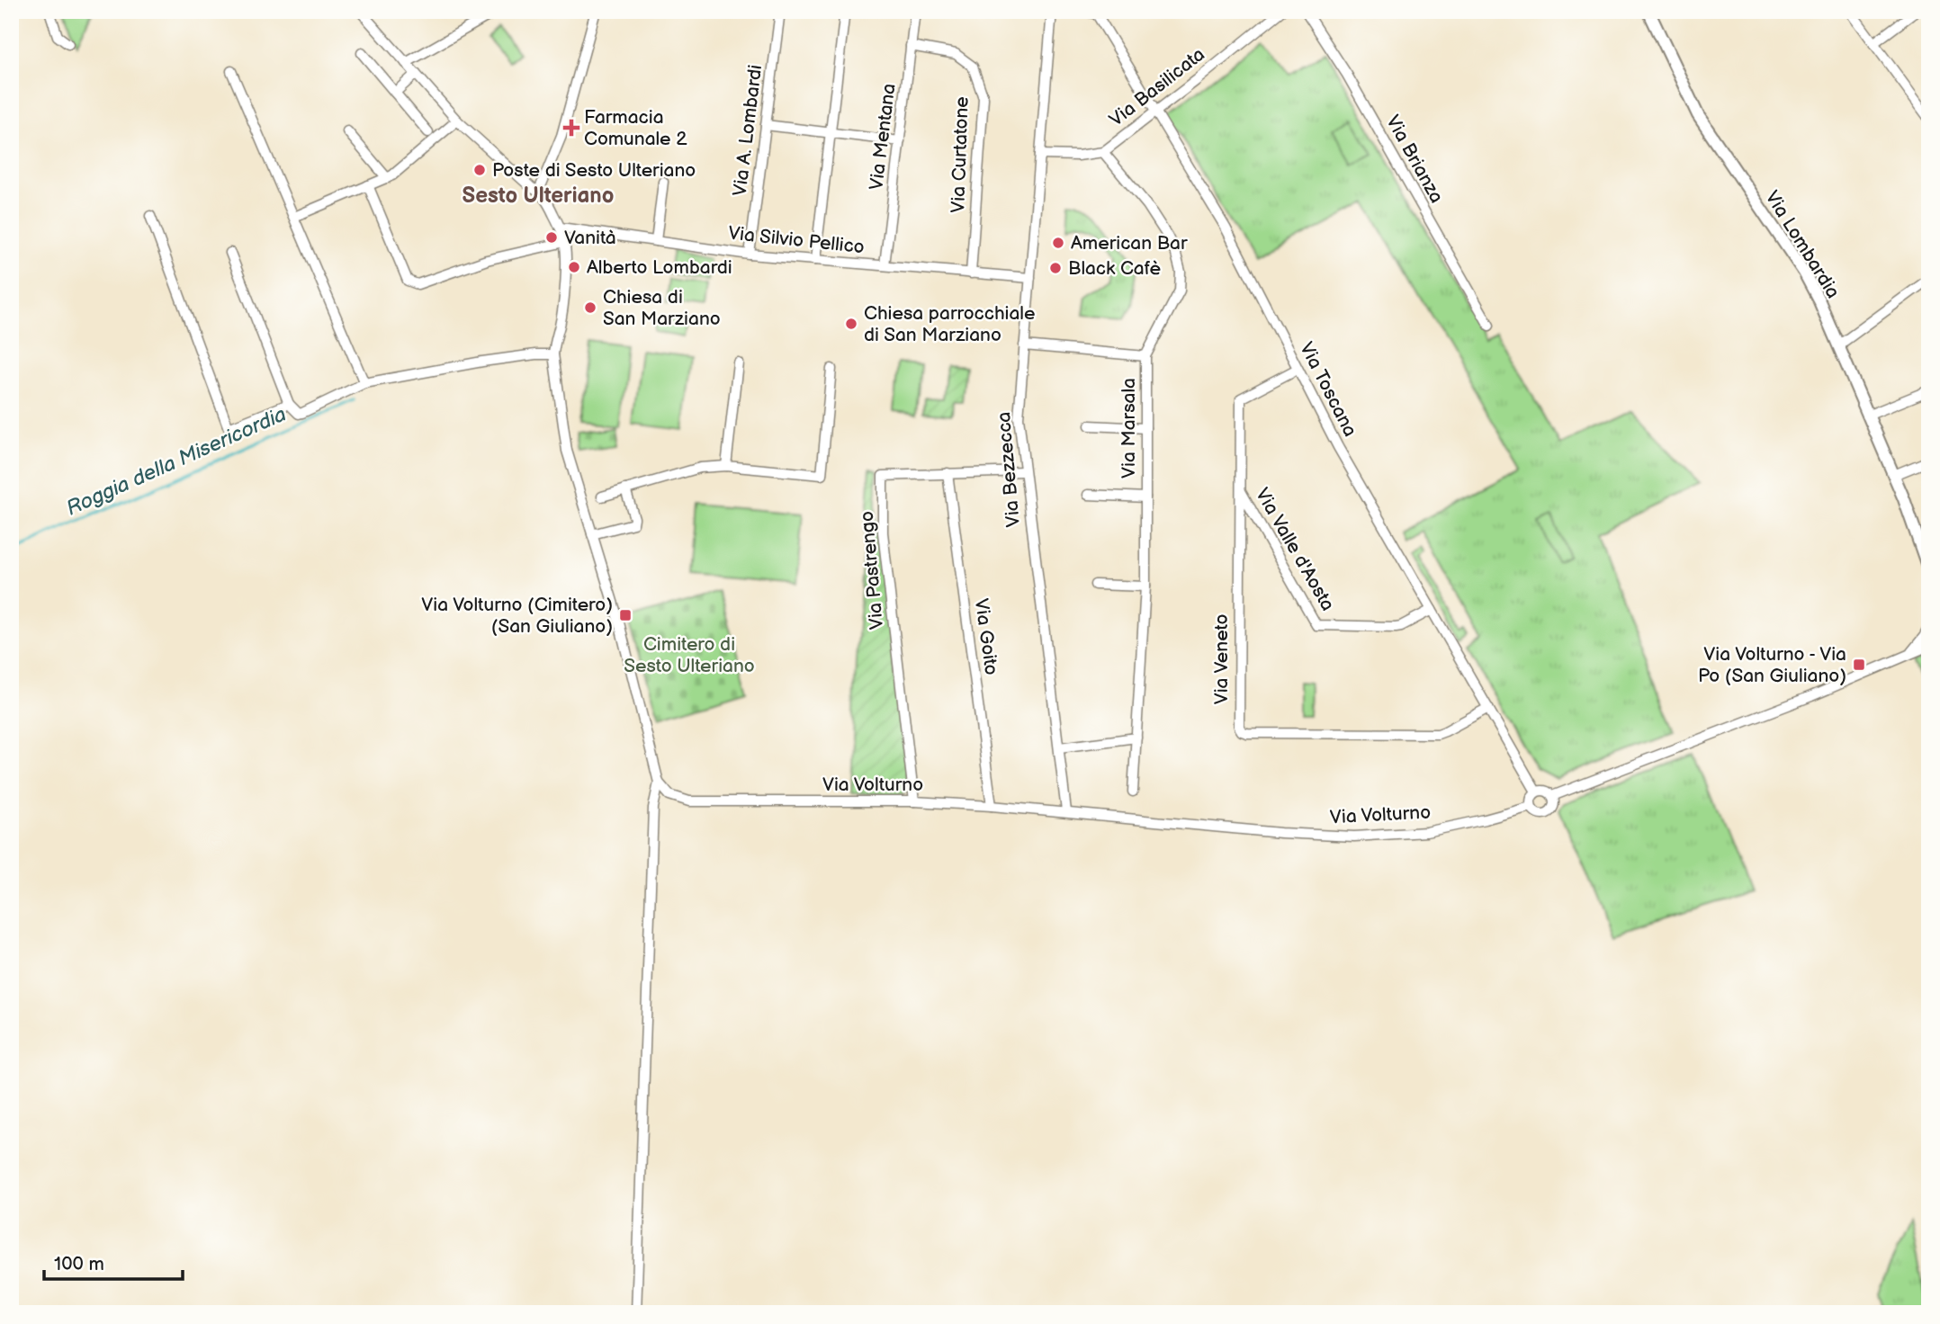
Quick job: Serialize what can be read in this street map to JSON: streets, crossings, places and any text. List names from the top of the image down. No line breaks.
{"streets":{"street":["Via Basilicata","Via A. Lombardi","Via Mentana","Via Curtatone","Via Brianza","Via Silvio Pellico","Via Lombardia","Via Toscana","Via Marsala","Via Bezzecca","Via Valle d'Aosta","Via Pastrengo","Via Goito","Via Veneto","Via Volturno"]},"crossings":[["Via Basilicata","Via Toscana"],["Via Basilicata","Via Marsala"],["Via Basilicata","Via Bezzecca"],["Via A. Lombardi","Via Silvio Pellico"],["Via Mentana","Via Curtatone"],["Via Mentana","Via Silvio Pellico"],["Via Curtatone","Via Silvio Pellico"],["Via Silvio Pellico","Via Bezzecca"],["Via Toscana","Via Valle d'Aosta"],["Via Toscana","Via Veneto"],["Via Toscana","Via Volturno"],["Via Bezzecca","Via Pastrengo"],["Via Bezzecca","Via Volturno"],["Via Valle d'Aosta","Via Veneto"],["Via Pastrengo","Via Goito"],["Via Pastrengo","Via Volturno"],["Via Goito","Via Volturno"]],"districts":["Sesto Ulteriano"],"water":["Roggia della Misericordia"],"parks":["Cimitero di Sesto Ulteriano"],"places":{"health":["Farmacia Comunale 2"],"other":["Poste di Sesto Ulteriano","Vanità","American Bar","Alberto Lombardi","Black Cafè","Chiesa di San Marziano","Chiesa parrocchiale di San Marziano"],"transit":["Via Volturno (Cimitero) (San Giuliano)","Via Volturno - Via Po (San Giuliano)"]},"scale_bar":"100 m"}
